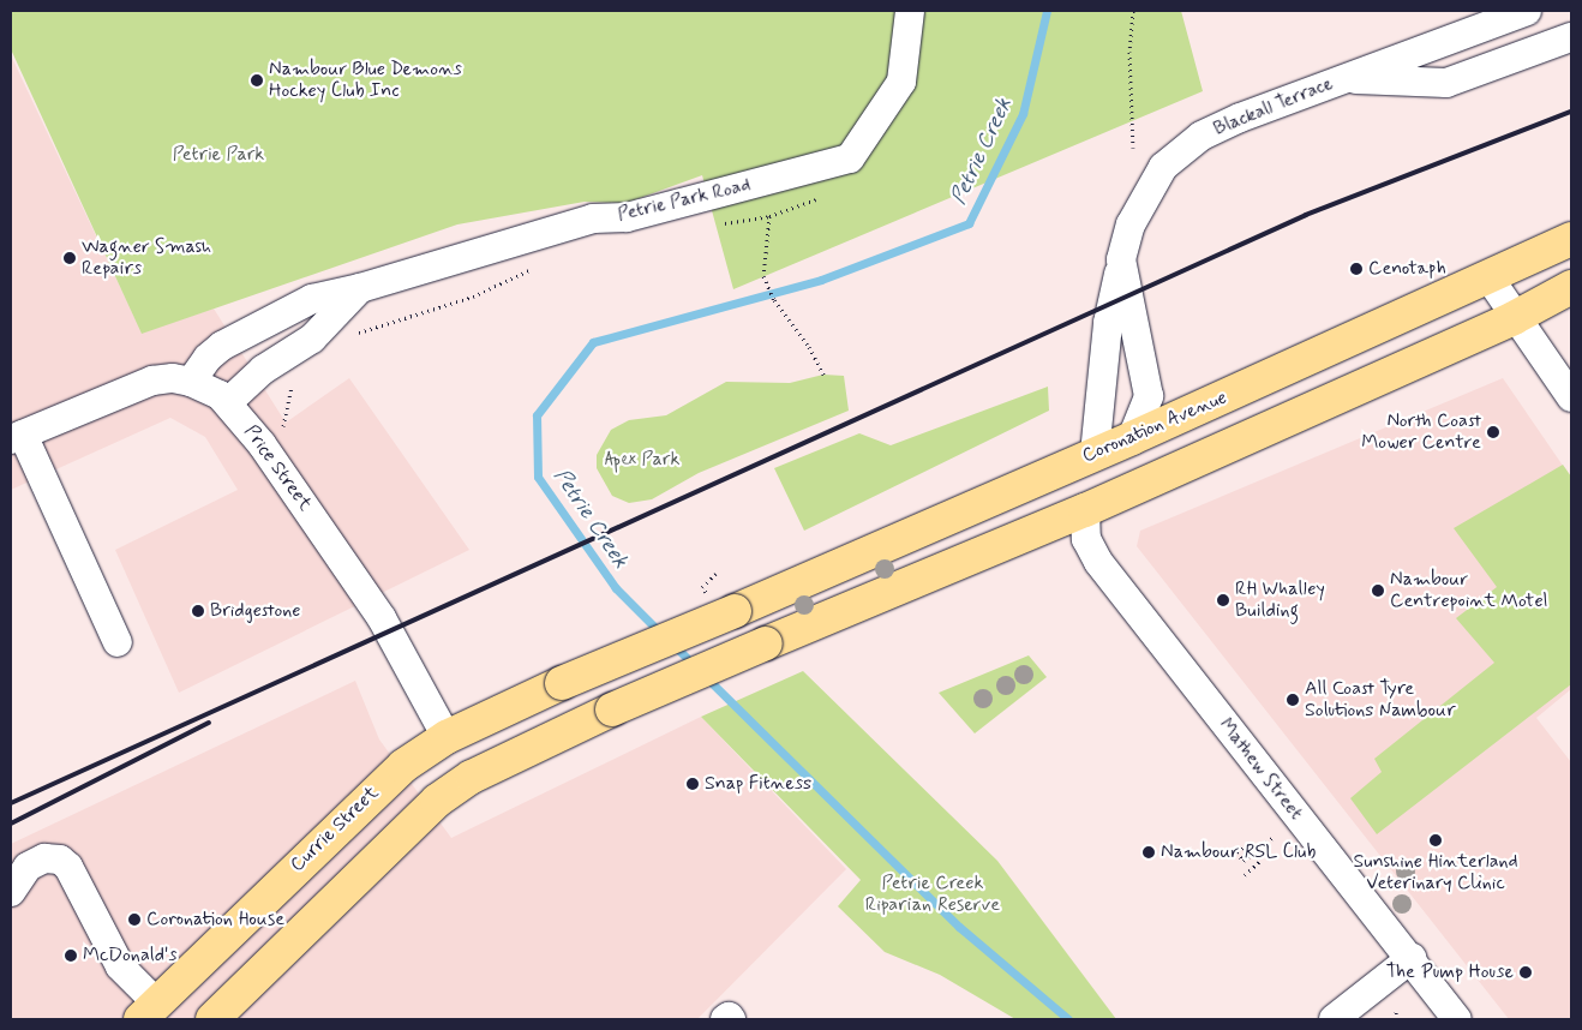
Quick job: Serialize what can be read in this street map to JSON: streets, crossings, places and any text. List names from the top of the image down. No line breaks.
{"streets":{"main road":["Coronation Avenue","Currie Street"],"street":["Blackall Terrace","Petrie Park Road","Price Street","Mathew Street"]},"crossings":[["Blackall Terrace","Coronation Avenue"],["Petrie Park Road","Price Street"],["Coronation Avenue","Currie Street"],["Price Street","Currie Street"]],"water":["Petrie Creek"],"parks":["Petrie Park","Apex Park","Petrie Creek Riparian Reserve"],"places":["Nambour Blue Demons Hockey Club Inc","Wagner Smash Repairs","Cenotaph","North Coast Mower Centre","Nambour Centrepoint Motel","RH Whalley Building","Bridgestone","All Coast Tyre Solutions Nambour","Snap Fitness","Sunshine Hinterland Veterinary Clinic","Nambour RSL Club","Coronation House","McDonald's","The Pump House"]}
